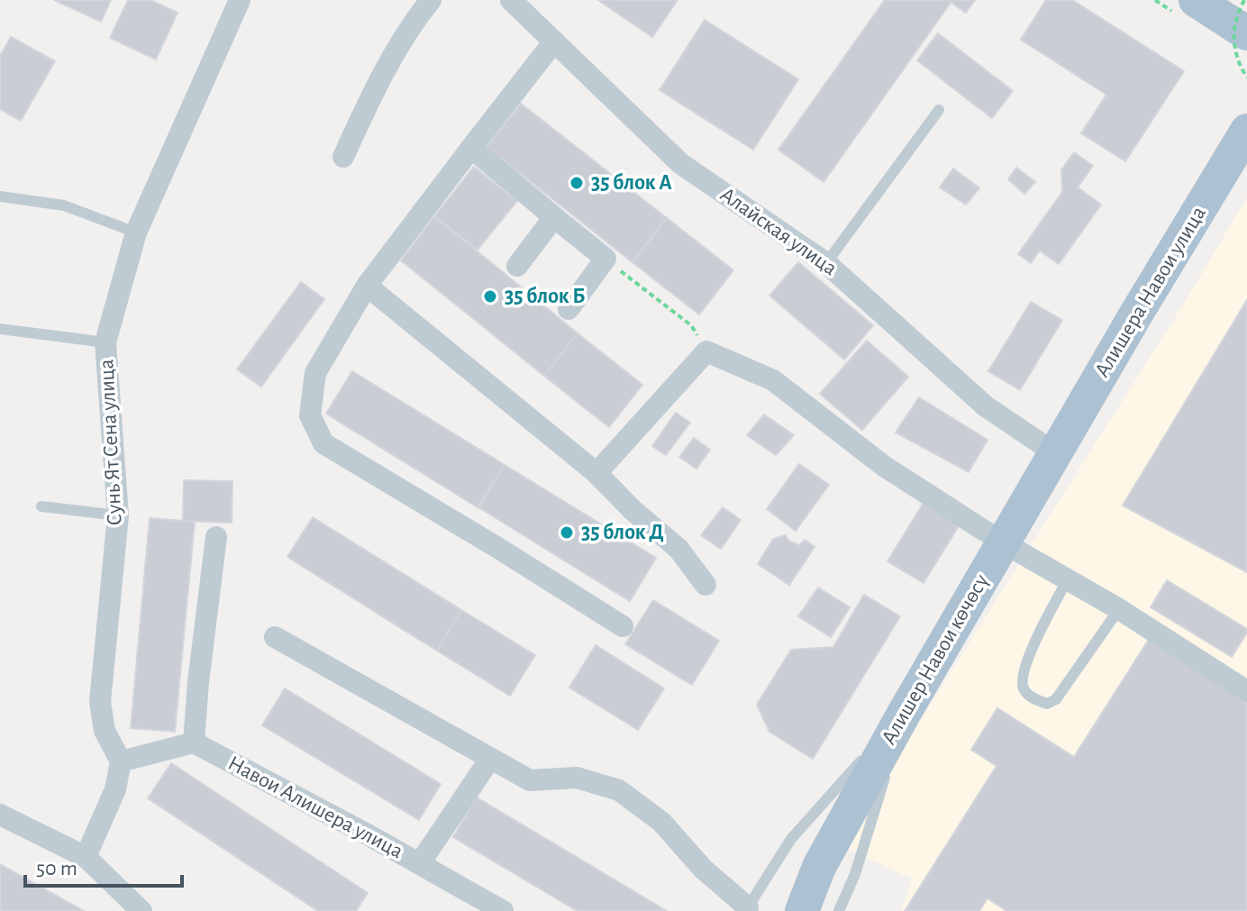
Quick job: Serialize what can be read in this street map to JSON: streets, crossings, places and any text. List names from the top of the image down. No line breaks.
{"streets":{"main road":["Алишера Навои улица","Алишер Навои көчөсү"],"street":["Алайская улица","Сунь Ят Сена улица","Навои Алишера улица"]},"crossings":[["Алайская улица","Алишера Навои улица"],["Алайская улица","Алишер Навои көчөсү"],["Алишера Навои улица","Алишер Навои көчөсү"]],"places":["35 блок А","35 блок Б","35 блок Д"],"scale_bar":"50 m"}
